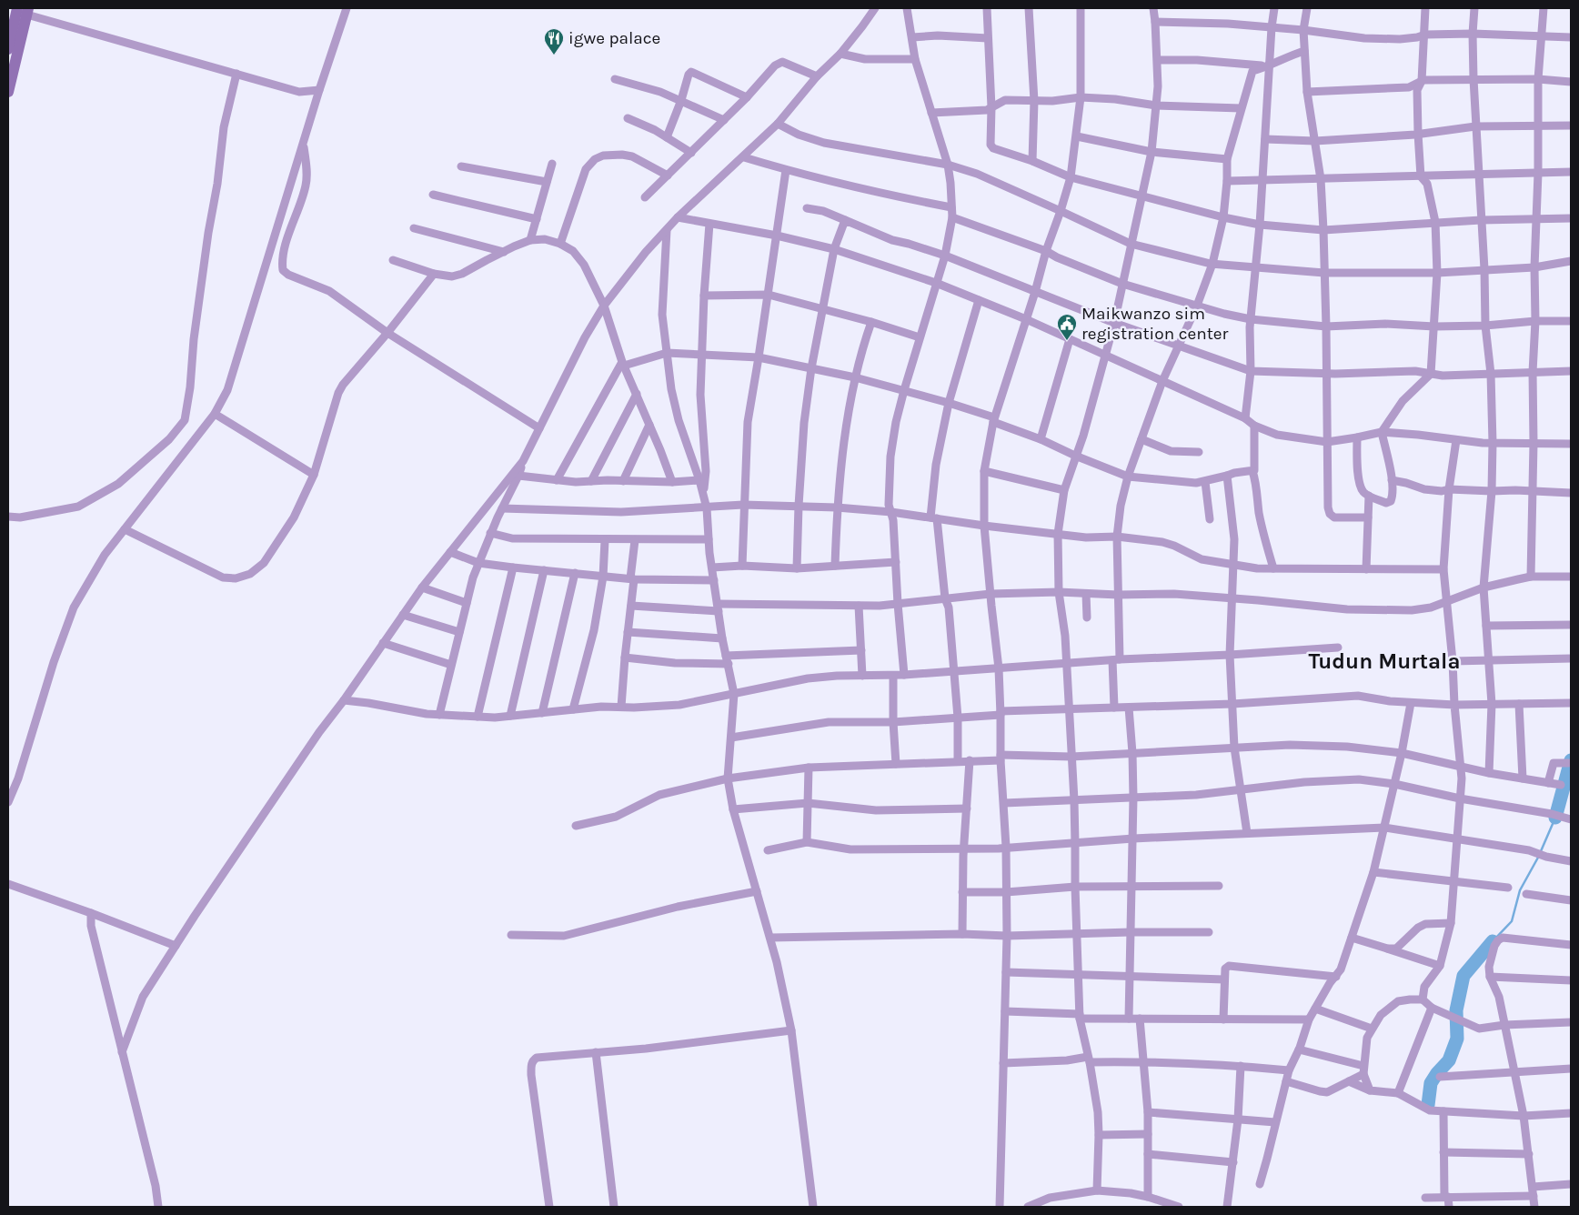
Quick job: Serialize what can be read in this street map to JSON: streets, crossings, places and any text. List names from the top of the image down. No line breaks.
{"districts":["Tudun Murtala"],"places":{"restaurant":["igwe palace"],"public building":["Maikwanzo sim registration center"]}}
